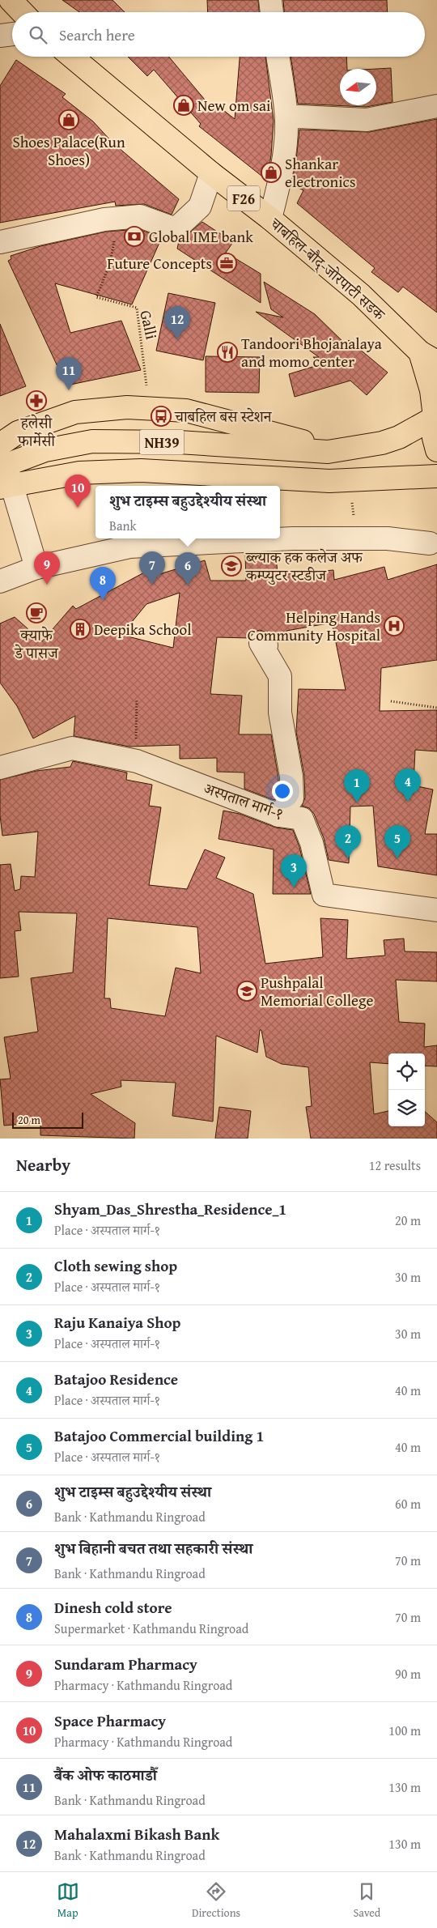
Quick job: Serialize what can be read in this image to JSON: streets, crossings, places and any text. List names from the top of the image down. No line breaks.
{"streets":{"main road":["F26","चाबहिल-बौद्-जोरपाटी सडक","NH39"],"street":["अस्पताल मार्ग-१"],"path":["Galli"]},"places":{"shop":["New om sai","Shoes Palace(Run Shoes)","Shankar electronics"],"bank":["Global IME bank"],"office":["Future Concepts"],"restaurant":["Tandoori Bhojanalaya and momo center"],"pharmacy":["हलेसी फार्मेसी"],"bus stop":["चाबहिल बस स्टेशन"],"school or university":["ब्ल्याक हक कलेज अफ कम्प्युटर स्टडीज","Pushpalal Memorial College"],"cafe":["क्याफे डे पासज"],"hospital":["Helping Hands Community Hospital"],"building":["Deepika School"]},"scale_bar":"20 m","north":"left","page":{"search":"Search here","pins":["12","11","10","7","9","6","8","4","1","2","5","3"],"popup":["शुभ टाइम्स बहुउद्देश्यीय संस्था","Bank"],"scale":"20 m","heading":["Nearby","12 results"],"list":[{"mark":"1","name":"Shyam_Das_Shrestha_Residence_1","note":"Place · अस्पताल मार्ग-१","value":"20 m"},{"mark":"2","name":"Cloth sewing shop","note":"Place · अस्पताल मार्ग-१","value":"30 m"},{"mark":"3","name":"Raju Kanaiya Shop","note":"Place · अस्पताल मार्ग-१","value":"30 m"},{"mark":"4","name":"Batajoo Residence","note":"Place · अस्पताल मार्ग-१","value":"40 m"},{"mark":"5","name":"Batajoo Commercial building 1","note":"Place · अस्पताल मार्ग-१","value":"40 m"},{"mark":"6","name":"शुभ टाइम्स बहुउद्देश्यीय संस्था","note":"Bank · Kathmandu Ringroad","value":"60 m"},{"mark":"7","name":"शुभ बिहानी बचत तथा सहकारी संस्था","note":"Bank · Kathmandu Ringroad","value":"70 m"},{"mark":"8","name":"Dinesh cold store","note":"Supermarket · Kathmandu Ringroad","value":"70 m"},{"mark":"9","name":"Sundaram Pharmacy","note":"Pharmacy · Kathmandu Ringroad","value":"90 m"},{"mark":"10","name":"Space Pharmacy","note":"Pharmacy · Kathmandu Ringroad","value":"100 m"},{"mark":"11","name":"बैंक ओफ काठमाडौँ","note":"Bank · Kathmandu Ringroad","value":"130 m"},{"mark":"12","name":"Mahalaxmi Bikash Bank","note":"Bank · Kathmandu Ringroad","value":"130 m"}],"nav":["Map","Directions","Saved"]}}
